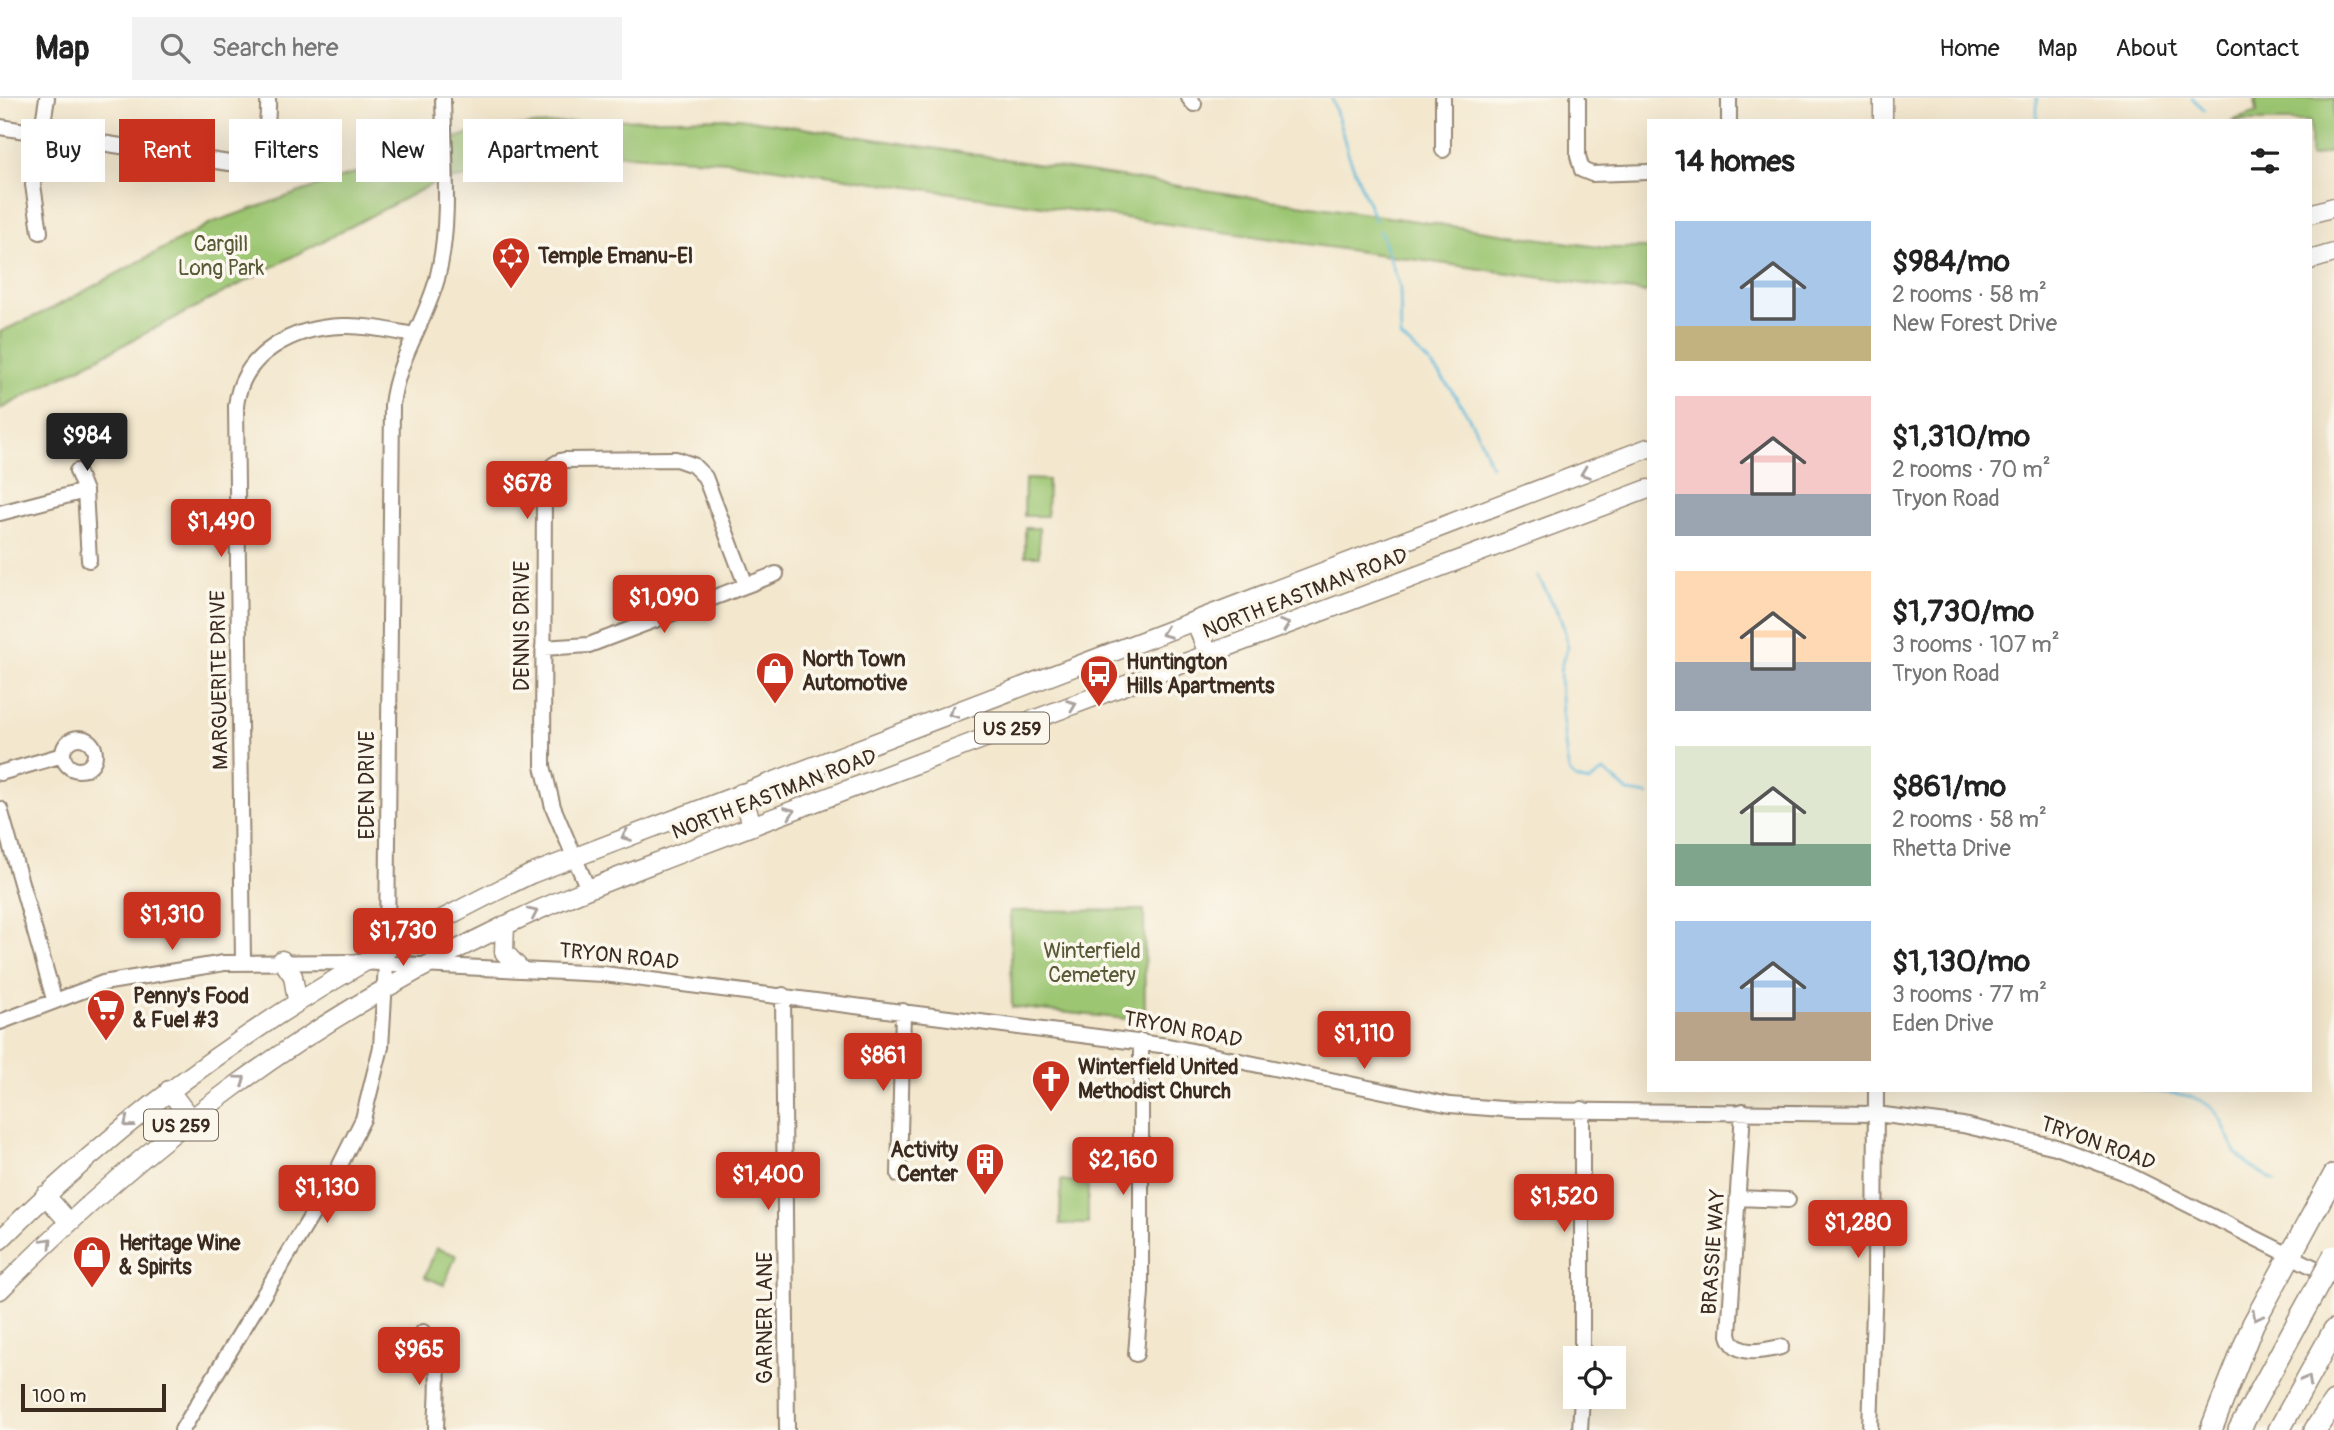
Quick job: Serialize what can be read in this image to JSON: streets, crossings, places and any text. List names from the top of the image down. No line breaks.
{"streets":{"main road":["NORTH EASTMAN ROAD","US 259"],"street":["DENNIS DRIVE","MARGUERITE DRIVE","EDEN DRIVE","TRYON ROAD","BRASSIE WAY","GARNER LANE"]},"crossings":[["NORTH EASTMAN ROAD","DENNIS DRIVE"],["NORTH EASTMAN ROAD","EDEN DRIVE"],["NORTH EASTMAN ROAD","TRYON ROAD"],["MARGUERITE DRIVE","EDEN DRIVE"],["EDEN DRIVE","TRYON ROAD"],["TRYON ROAD","BRASSIE WAY"],["TRYON ROAD","GARNER LANE"]],"parks":["Cargill Long Park","Winterfield Cemetery"],"places":{"synagogue":["Temple Emanu-El"],"shop":["North Town Automotive","Heritage Wine & Spirits"],"bus stop":["Huntington Hills Apartments"],"supermarket":["Penny's Food & Fuel #3"],"church":["Winterfield United Methodist Church"],"building":["Activity Center"]},"scale_bar":"100 m","page":{"header":"Map","search":"Search here","nav":["Home","Map","About","Contact"],"chip":["Buy","Rent","Filters","New","Apartment"],"heading":"14 homes","list":[{"name":"$984/mo","note":"2 rooms · 58 m² · New Forest Drive"},{"name":"$1,310/mo","note":"2 rooms · 70 m² · Tryon Road"},{"name":"$1,730/mo","note":"3 rooms · 107 m² · Tryon Road"},{"name":"$861/mo","note":"2 rooms · 58 m² · Rhetta Drive"},{"name":"$1,130/mo","note":"3 rooms · 77 m² · Eden Drive"}],"price":["$984","$678","$1,490","$1,090","$1,310","$1,730","$1,110","$861","$2,160","$1,400","$1,130","$1,520","$1,280","$965"],"scale":"100 m"}}
